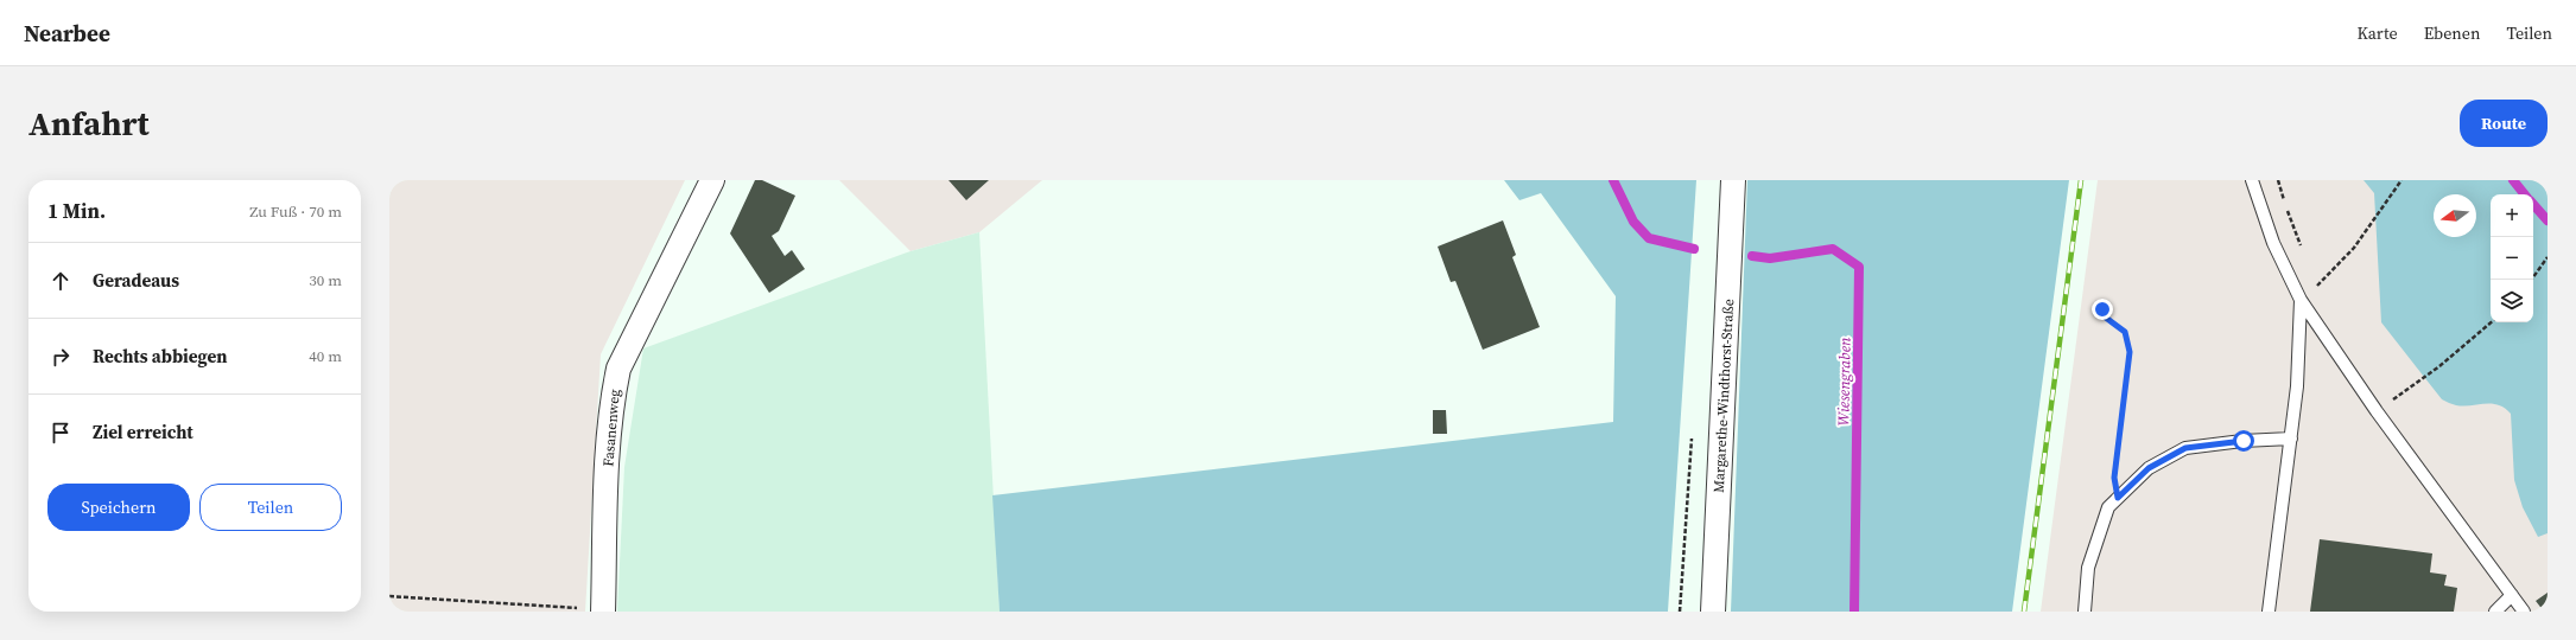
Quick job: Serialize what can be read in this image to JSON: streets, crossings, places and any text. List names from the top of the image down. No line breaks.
{"streets":{"street":["Margarethe-Windthorst-Straße","Fasanenweg"]},"water":["Wiesengraben"],"north":"left","page":{"header":"Nearbee","nav":["Karte","Ebenen","Teilen"],"buttons":["Route",["Speichern","Teilen"]],"title":"Anfahrt","heading":["1 Min.","Zu Fuß · 70 m"],"map_buttons":["+","−"],"list":[["Geradeaus","30 m"],["Rechts abbiegen","40 m"],"Ziel erreicht"]}}
